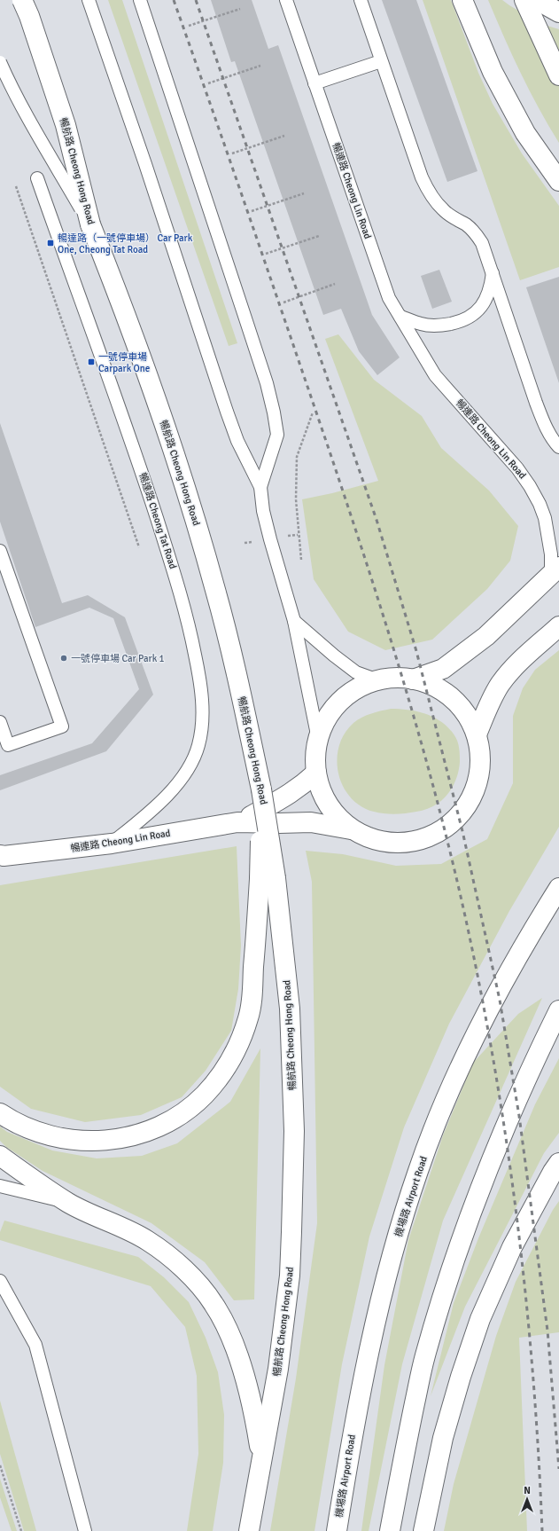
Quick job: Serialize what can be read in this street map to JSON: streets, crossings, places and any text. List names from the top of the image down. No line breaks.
{"streets":{"street":["暢航路 Cheong Hong Road","暢連路 Cheong Lin Road","機場路 Airport Road"],"lane":["暢達路 Cheong Tat Road"]},"crossings":[["暢連路 Cheong Lin Road","暢達路 Cheong Tat Road"]],"places":{"transit":["暢達路（一號停車場） Car Park One, Cheong Tat Road","一號停車場 Carpark One"],"other":["一號停車場 Car Park 1"]},"north":"top"}
